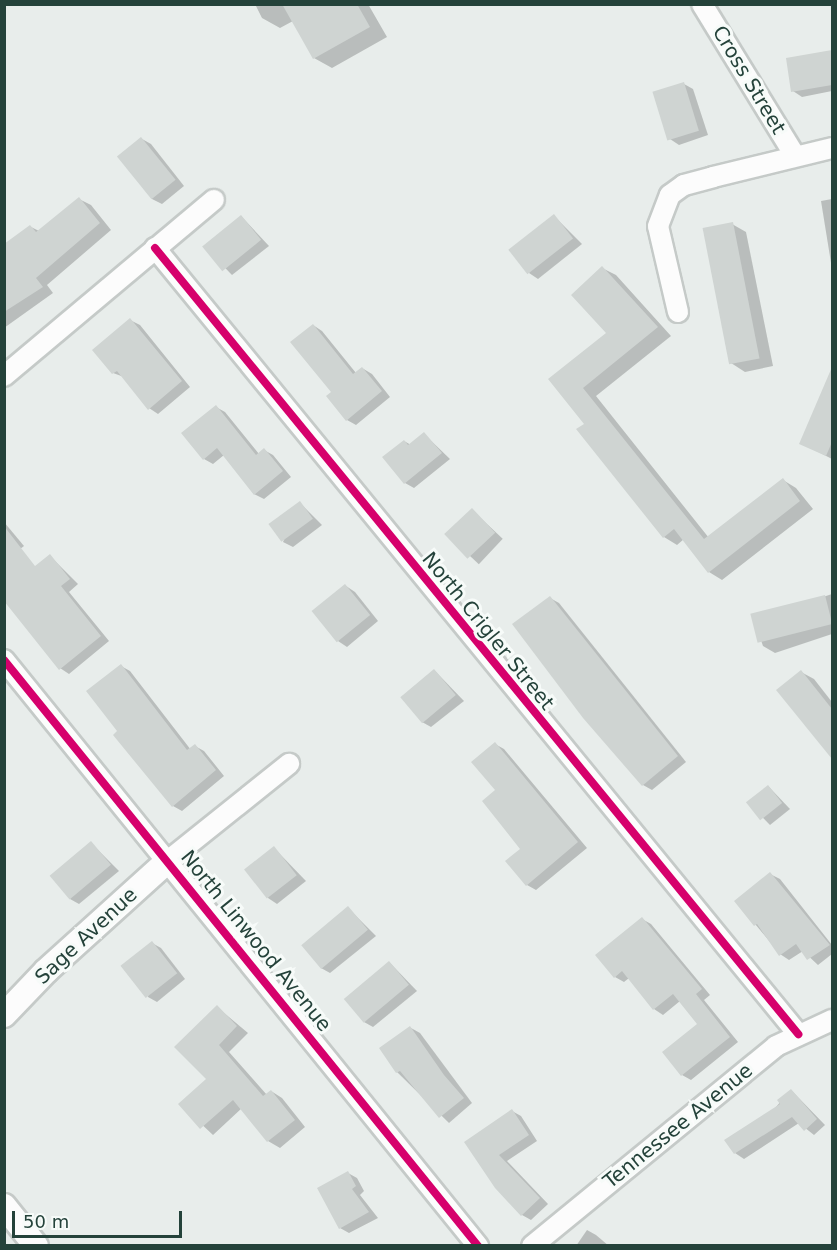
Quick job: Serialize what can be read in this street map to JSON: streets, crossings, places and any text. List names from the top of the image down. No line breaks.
{"streets":{"street":["Cross Street","North Crigler Street","Sage Avenue","North Linwood Avenue","Tennessee Avenue"]},"crossings":[["North Crigler Street","Tennessee Avenue"],["Sage Avenue","North Linwood Avenue"]],"scale_bar":"50 m"}
